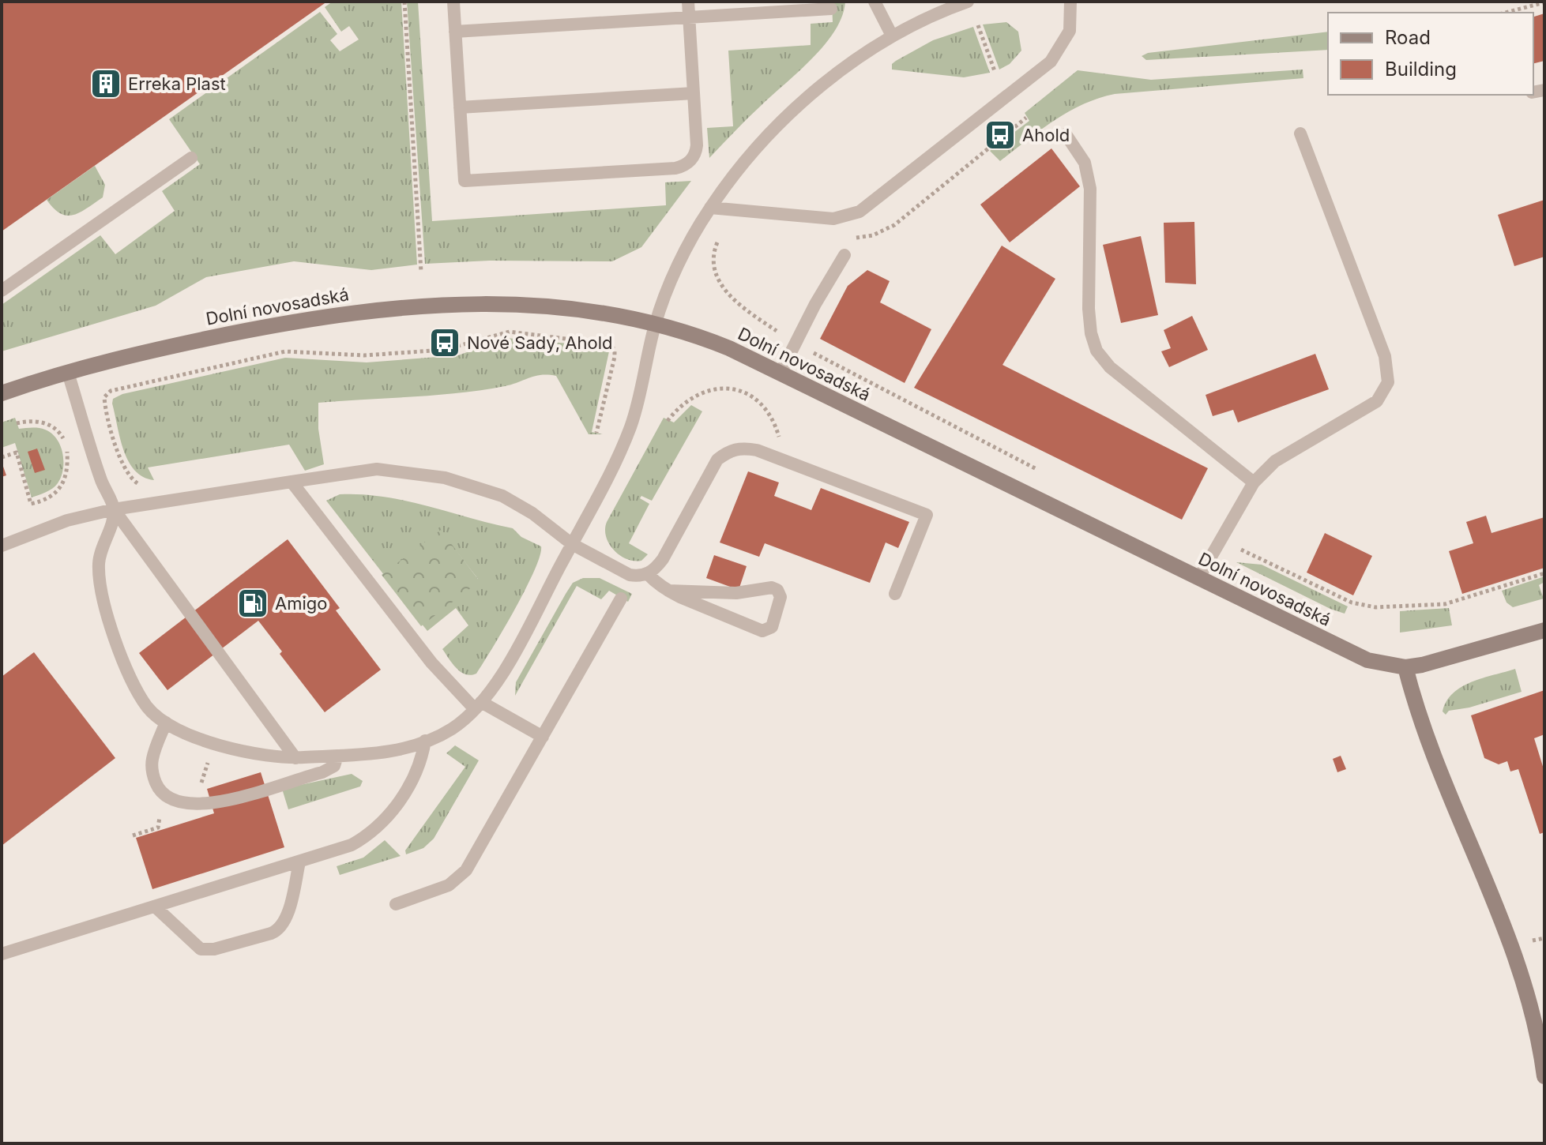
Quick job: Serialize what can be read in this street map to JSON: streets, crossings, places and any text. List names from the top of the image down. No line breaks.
{"streets":{"main road":["Dolní novosadská"]},"places":{"building":["Erreka Plast"],"bus stop":["Ahold","Nové Sady, Ahold"],"fuel station":["Amigo"]},"legend":["Road","Building"]}
